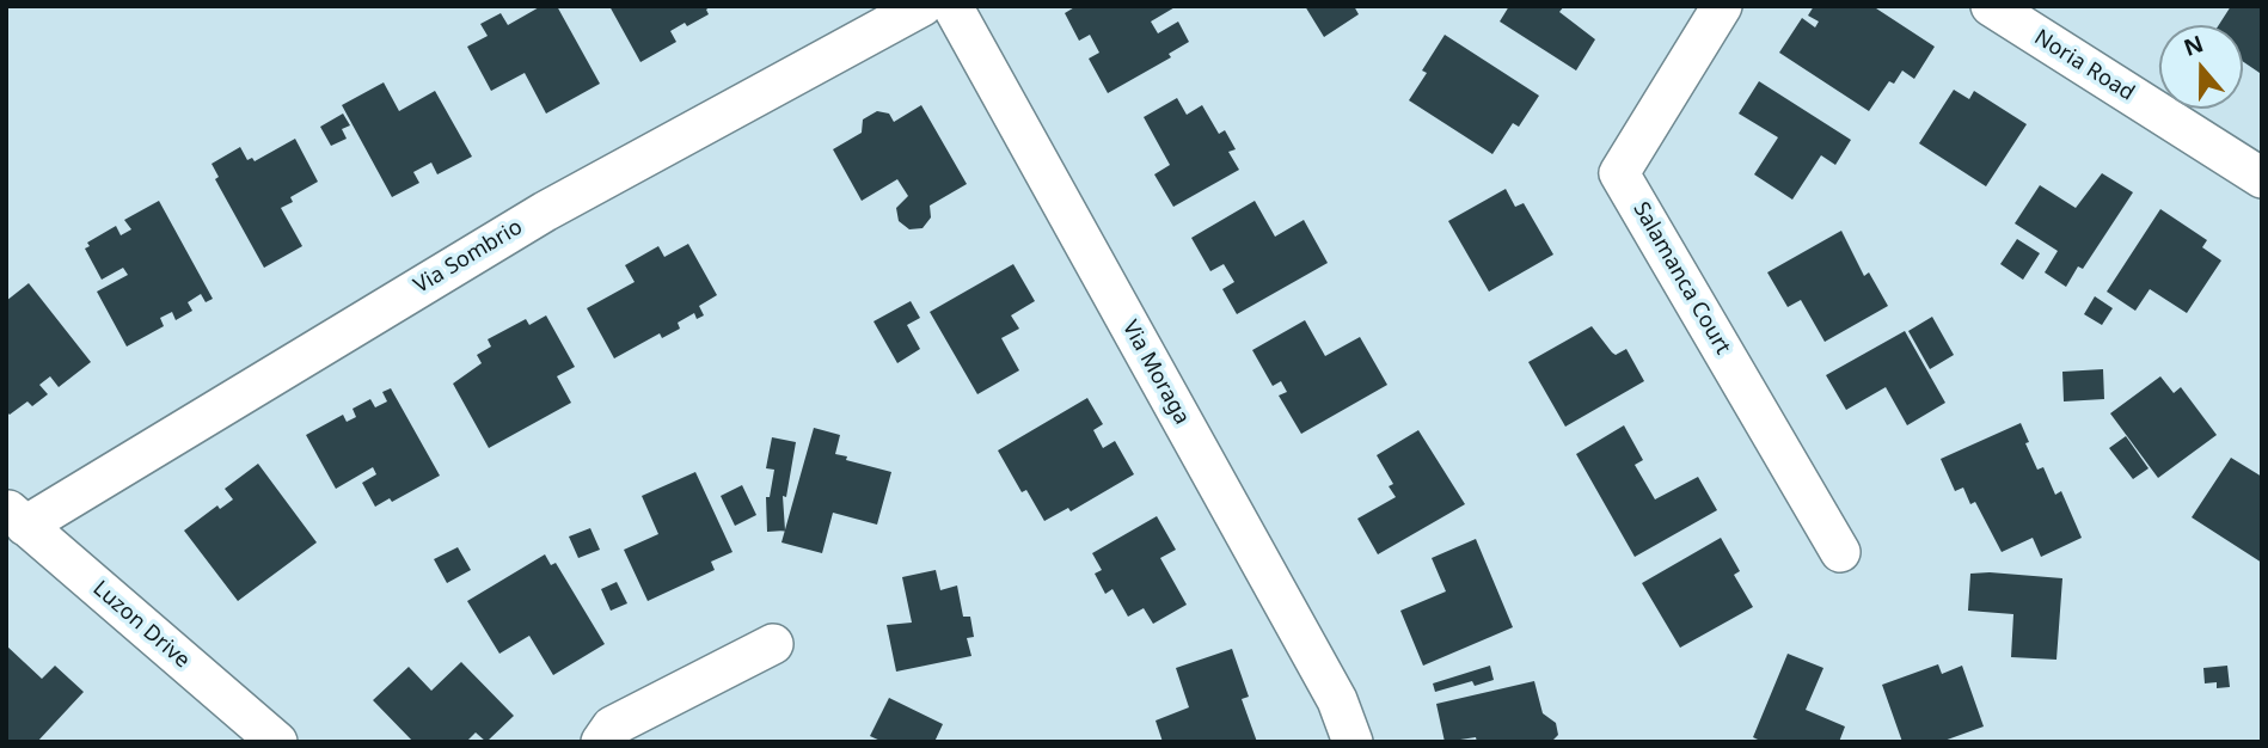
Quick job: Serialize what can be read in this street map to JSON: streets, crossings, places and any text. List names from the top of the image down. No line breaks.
{"streets":{"street":["Noria Road","Via Sombrio","Salamanca Court","Via Moraga","Luzon Drive"]},"crossings":[["Via Sombrio","Luzon Drive"]],"north":"top"}
